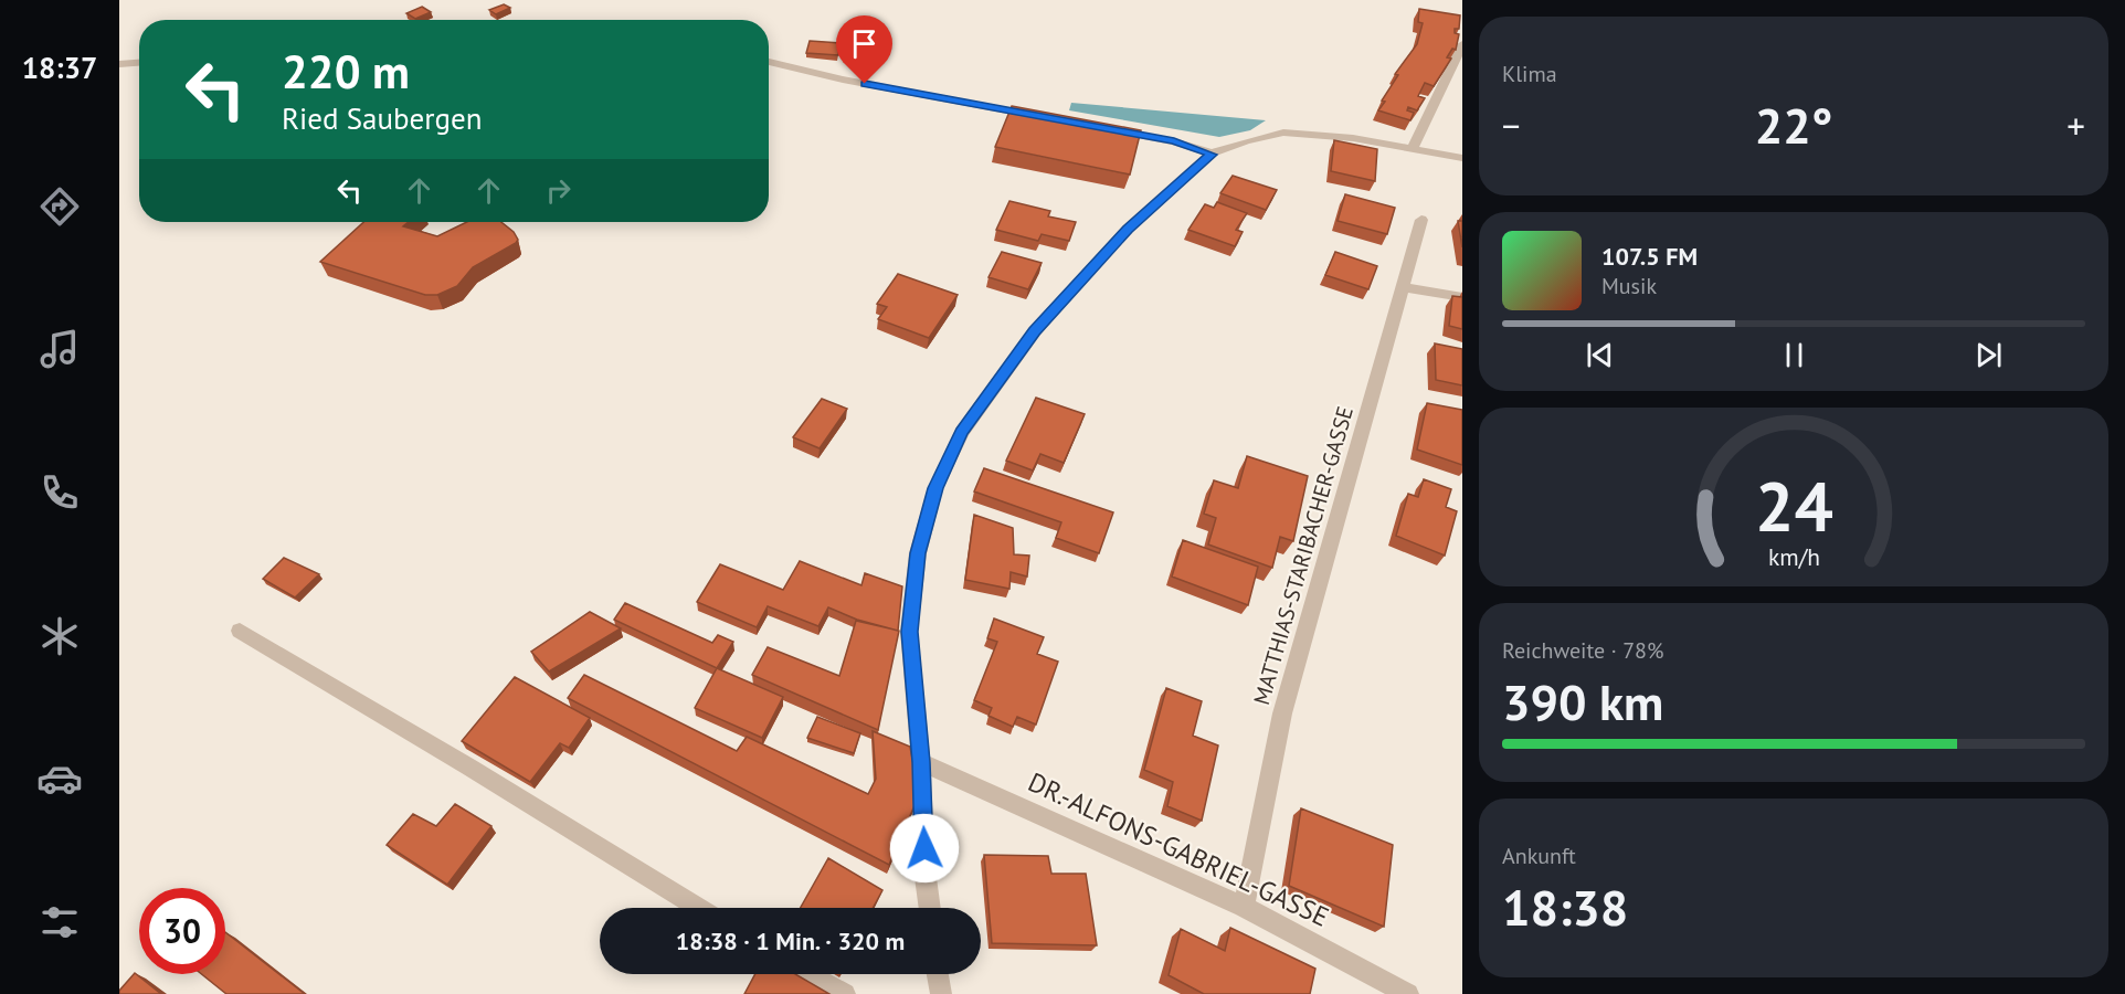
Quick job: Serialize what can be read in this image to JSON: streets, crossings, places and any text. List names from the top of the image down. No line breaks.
{"streets":{"street":["MATTHIAS-STARIBACHER-GASSE","DR.-ALFONS-GABRIEL-GASSE"]},"crossings":[["MATTHIAS-STARIBACHER-GASSE","DR.-ALFONS-GABRIEL-GASSE"]],"page":{"tabs":"18:37","tile":["Klima",["Reichweite · 78%","390 km"],["Ankunft","18:38"]],"turn":["220 m","Ried Saubergen"],"heat":["−","22°","+"],"song":["107.5 FM","Musik"],"limit":"30","trip":"18:38 · 1 Min. · 320 m","gauge":["24","km/h"]}}
